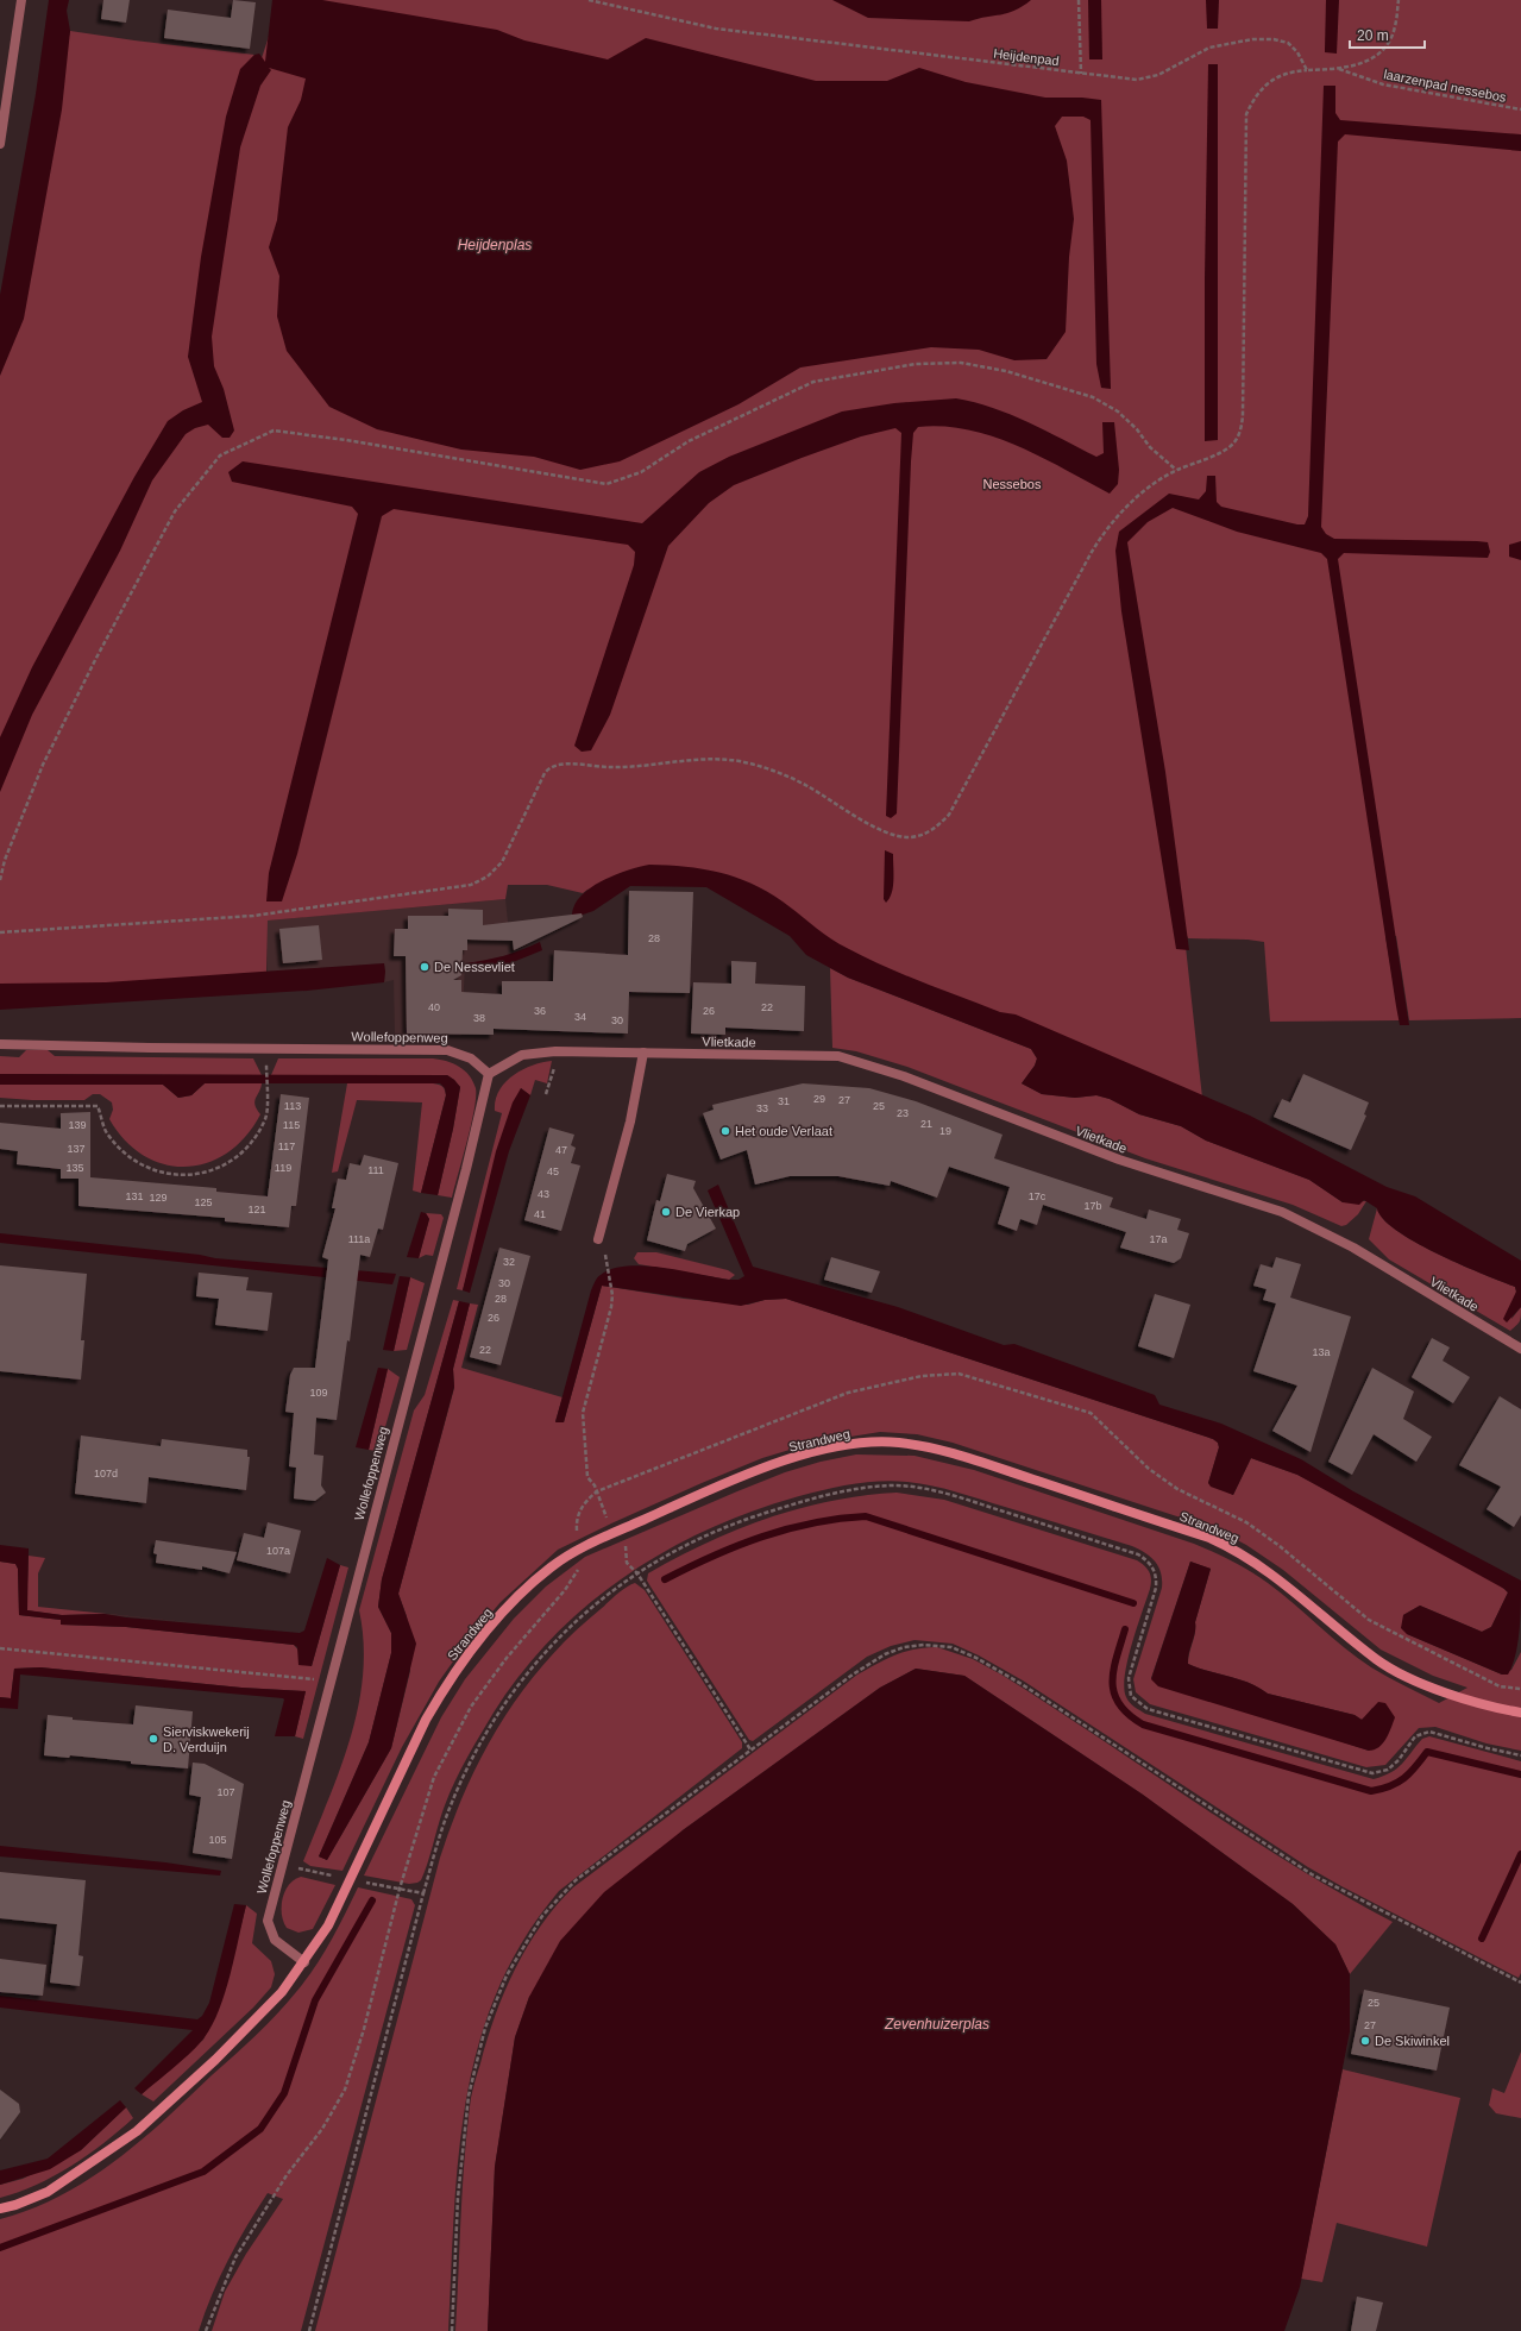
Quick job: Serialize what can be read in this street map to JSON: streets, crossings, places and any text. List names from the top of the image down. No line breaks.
{"streets":{"street":["Wollefoppenweg","Vlietkade","Strandweg"],"path":["Heijdenpad","laarzenpad nessebos"]},"crossings":[["Wollefoppenweg","Vlietkade"],["Wollefoppenweg","Strandweg"]],"water":["Heijdenplas","Zevenhuizerplas"],"parks":["Nessebos"],"places":["De Nessevliet","Het oude Verlaat","De Vierkap","Sierviskwekerij D. Verduijn","De Skiwinkel"],"house_numbers":["28","40","22","36","26","34","38","30","29","27","31","113","25","33","23","21","139","115","19","117","137","47","135","119","111","45","43","131","17c","129","125","17b","121","41","111a","17a","32","30","28","26","22","13a","109","107d","107a","107","105","25","27"],"scale_bar":"20 m"}
